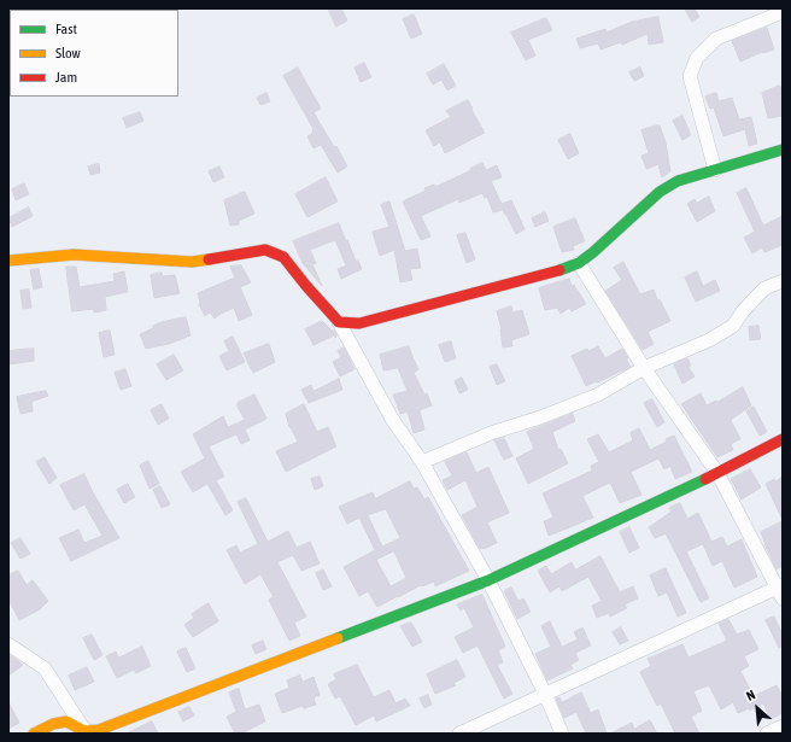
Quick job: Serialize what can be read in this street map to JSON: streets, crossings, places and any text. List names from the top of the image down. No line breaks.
{"legend":["Fast","Slow","Jam"],"north":"top left"}
